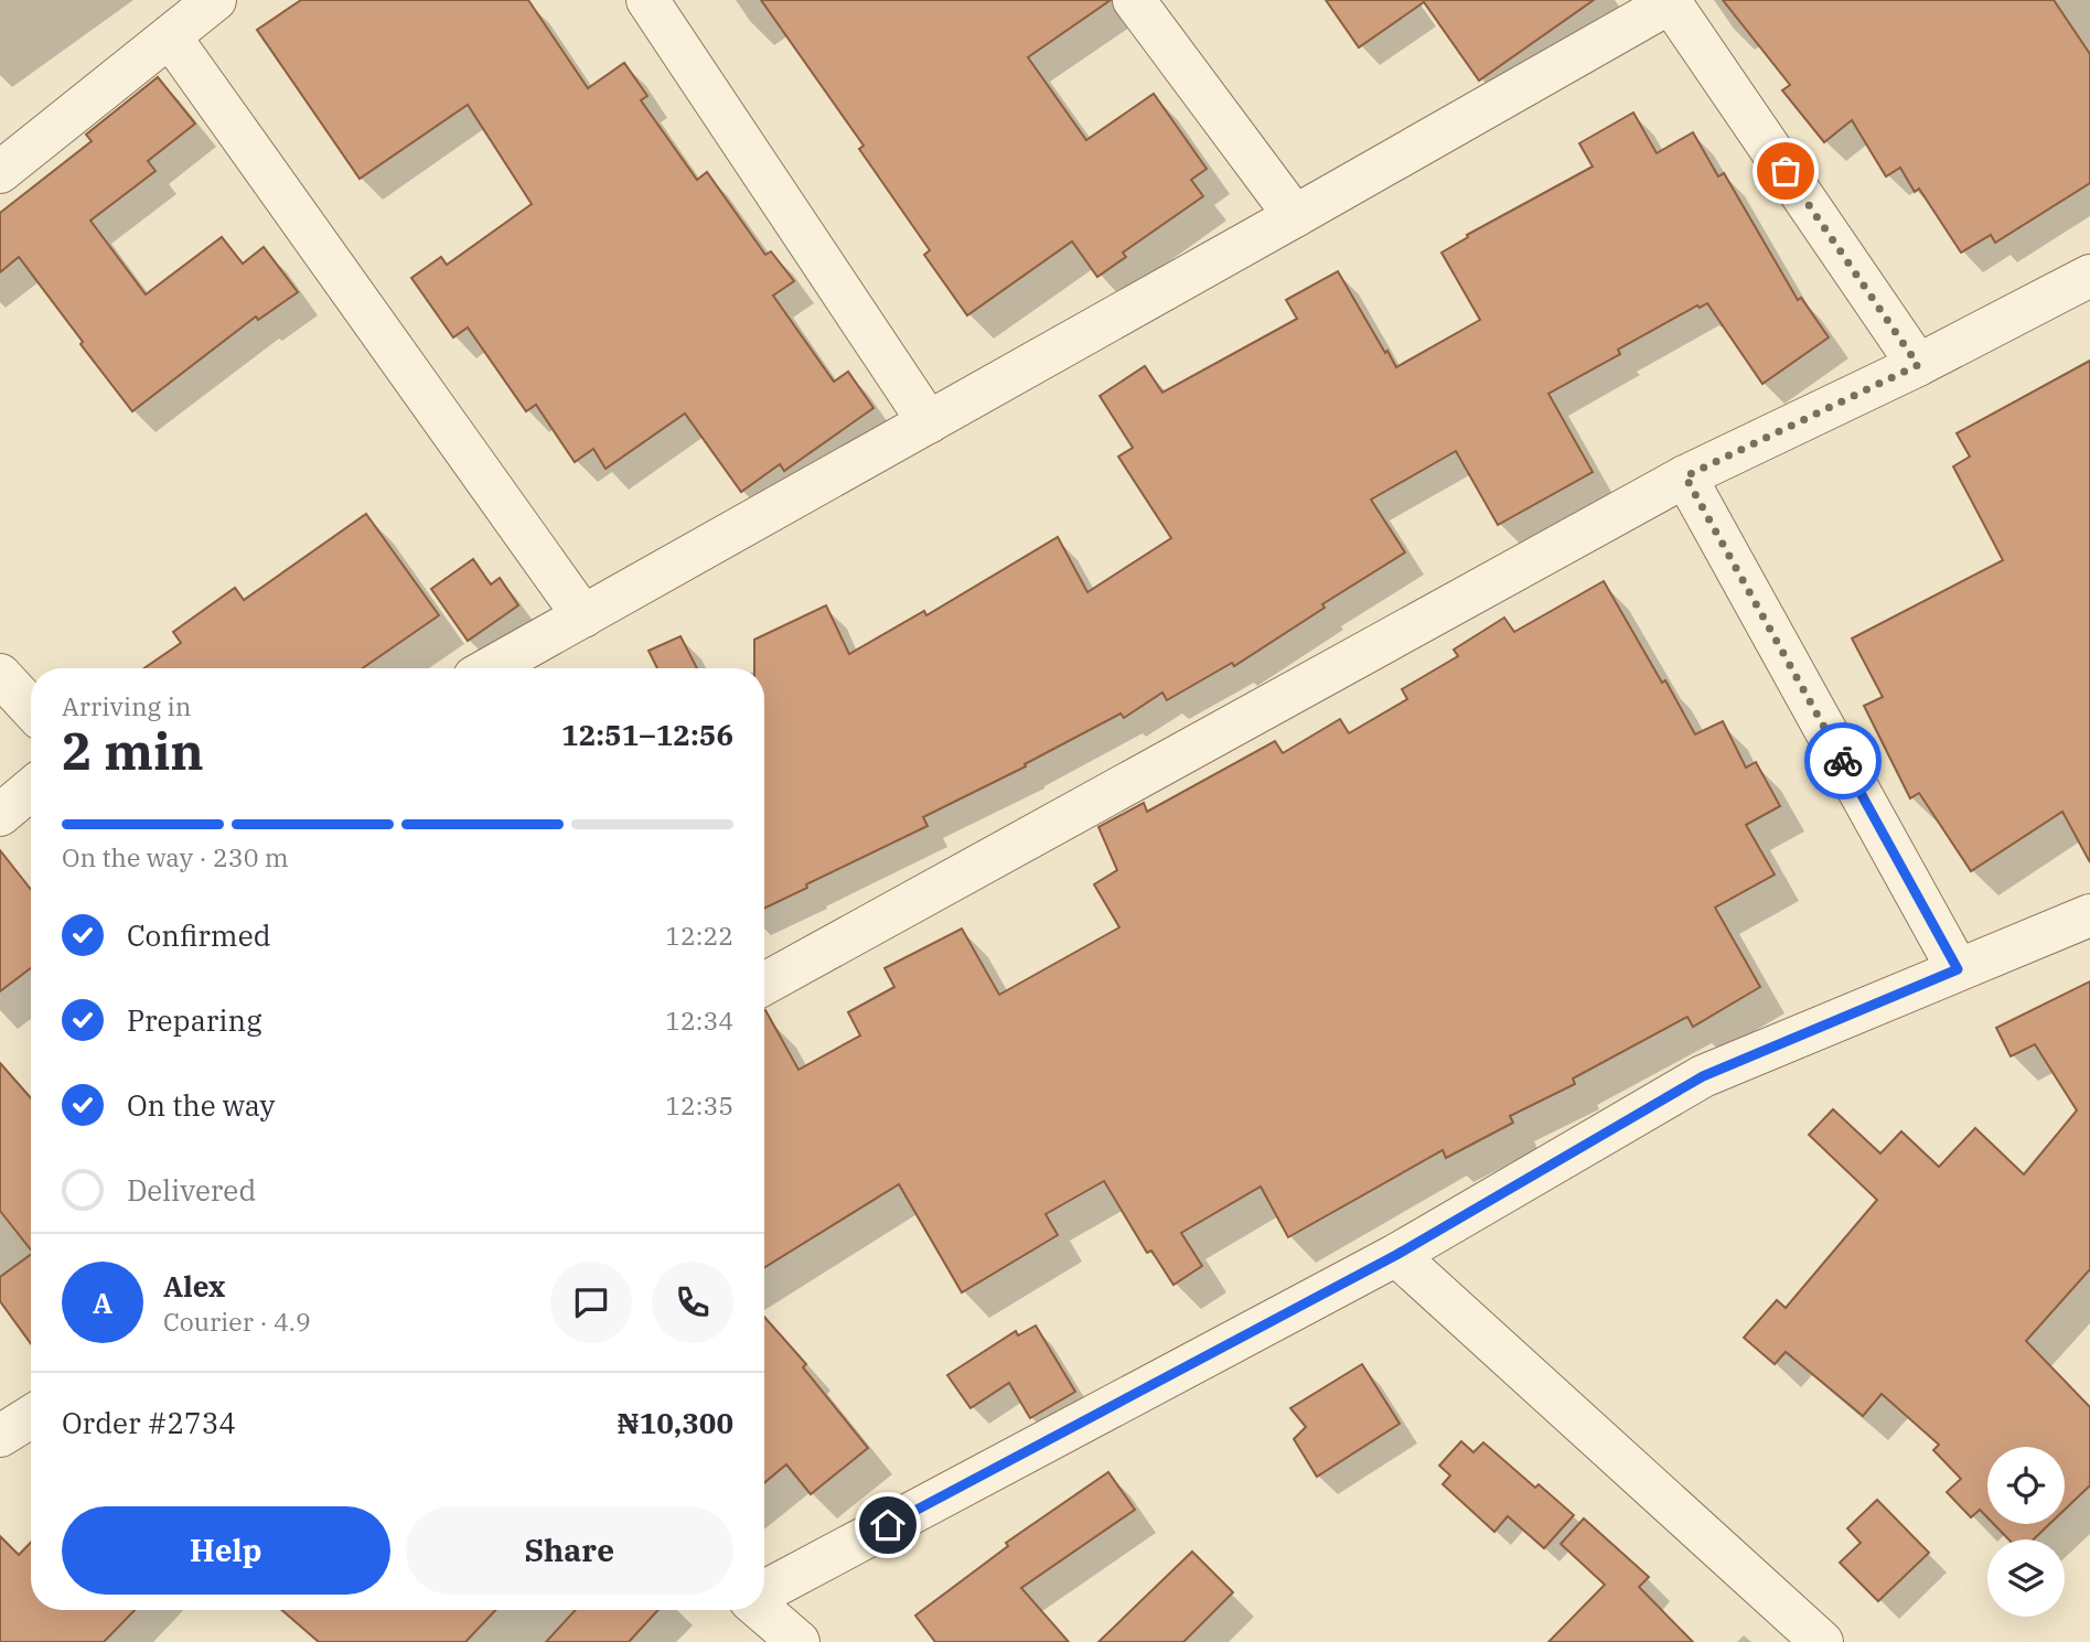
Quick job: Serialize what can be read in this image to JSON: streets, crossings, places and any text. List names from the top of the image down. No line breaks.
{"page":{"heading":["2 min","Arriving in","12:51–12:56"],"panel":["Alex","Courier · 4.9","Order #2734","₦10,300"],"bar":"On the way · 230 m","list":[["Confirmed","12:22"],["Preparing","12:34"],["On the way","12:35"],"Delivered"],"round":"A","buttons":["Help","Share"]}}
